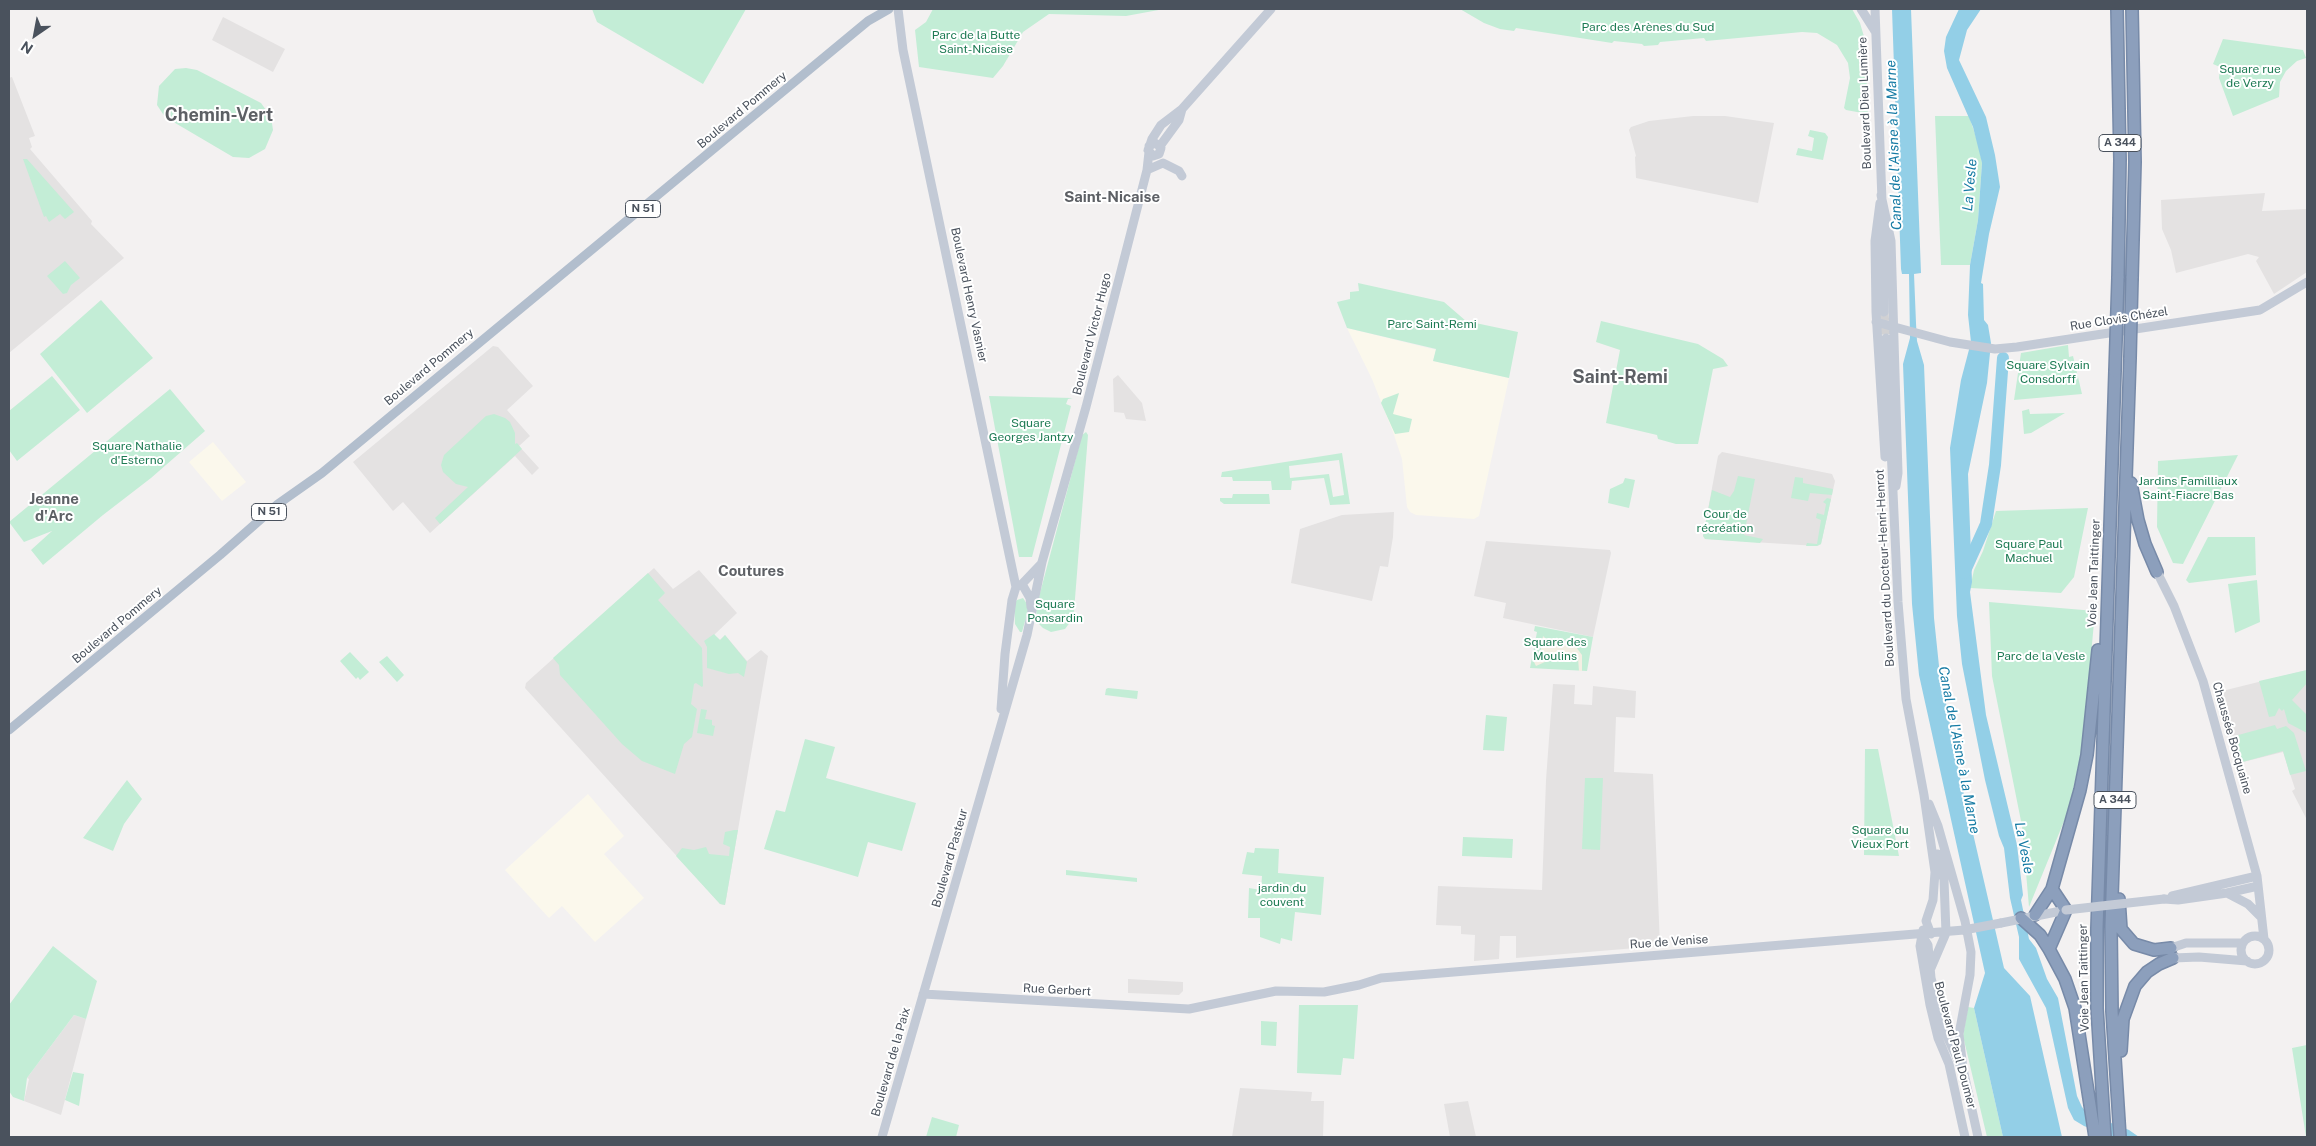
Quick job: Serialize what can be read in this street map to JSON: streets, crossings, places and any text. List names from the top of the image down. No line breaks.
{"streets":{"highway":["A 344","Voie Jean Taittinger"],"main road":["Boulevard Dieu Lumière","Boulevard Pommery","N 51","Boulevard Henry Vasnier","Rue Clovis Chézel","Boulevard Victor Hugo","Boulevard du Docteur-Henri-Henrot","Chaussée Bocquaine","Boulevard Pasteur","Rue de Venise","Rue Gerbert","Boulevard Paul Doumer","Boulevard de la Paix"]},"crossings":[["Boulevard Dieu Lumière","Rue Clovis Chézel"],["Boulevard Dieu Lumière","Boulevard du Docteur-Henri-Henrot"],["Boulevard Henry Vasnier","Boulevard Victor Hugo"],["Boulevard Henry Vasnier","Boulevard Pasteur"],["Boulevard Victor Hugo","Boulevard Pasteur"],["Boulevard du Docteur-Henri-Henrot","Rue de Venise"],["Boulevard du Docteur-Henri-Henrot","Boulevard Paul Doumer"],["Boulevard Pasteur","Rue Gerbert"],["Boulevard Pasteur","Boulevard de la Paix"],["Rue de Venise","Rue Gerbert"],["Rue de Venise","Boulevard Paul Doumer"],["Rue Gerbert","Boulevard de la Paix"]],"districts":["Chemin-Vert","Saint-Nicaise","Saint-Remi","Jeanne d'Arc","Coutures"],"water":["Canal de l'Aisne à la Marne","La Vesle"],"parks":["Parc des Arènes du Sud","Parc de la Butte Saint-Nicaise","Square rue de Verzy","Parc Saint-Remi","Square Sylvain Consdorff","Square Georges Jantzy","Square Nathalie d'Esterno","Jardins Familliaux Saint-Fiacre Bas","Cour de récréation","Square Paul Machuel","Square Ponsardin","Square des Moulins","Parc de la Vesle","Square du Vieux Port","jardin du couvent"],"north":"bottom left"}
